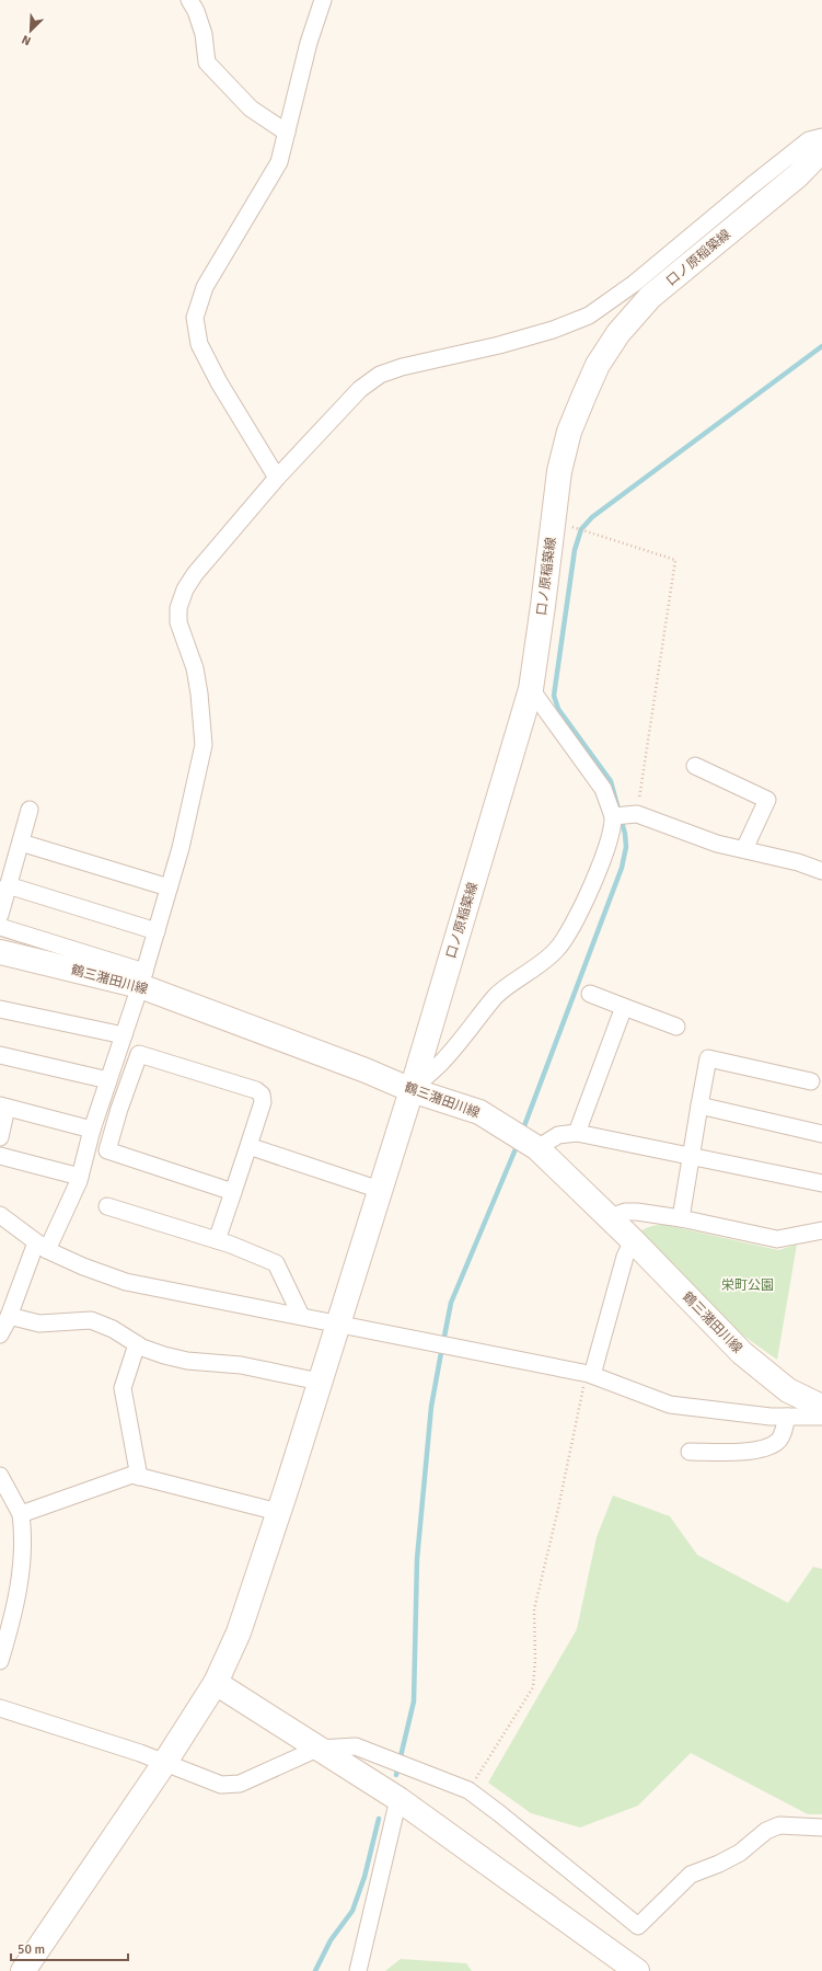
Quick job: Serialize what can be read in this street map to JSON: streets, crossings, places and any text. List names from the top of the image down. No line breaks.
{"streets":{"main road":["口ノ原稲築線","鶴三潴田川線"]},"crossings":[["口ノ原稲築線","鶴三潴田川線"]],"parks":["栄町公園"],"scale_bar":"50 m","north":"bottom left"}
